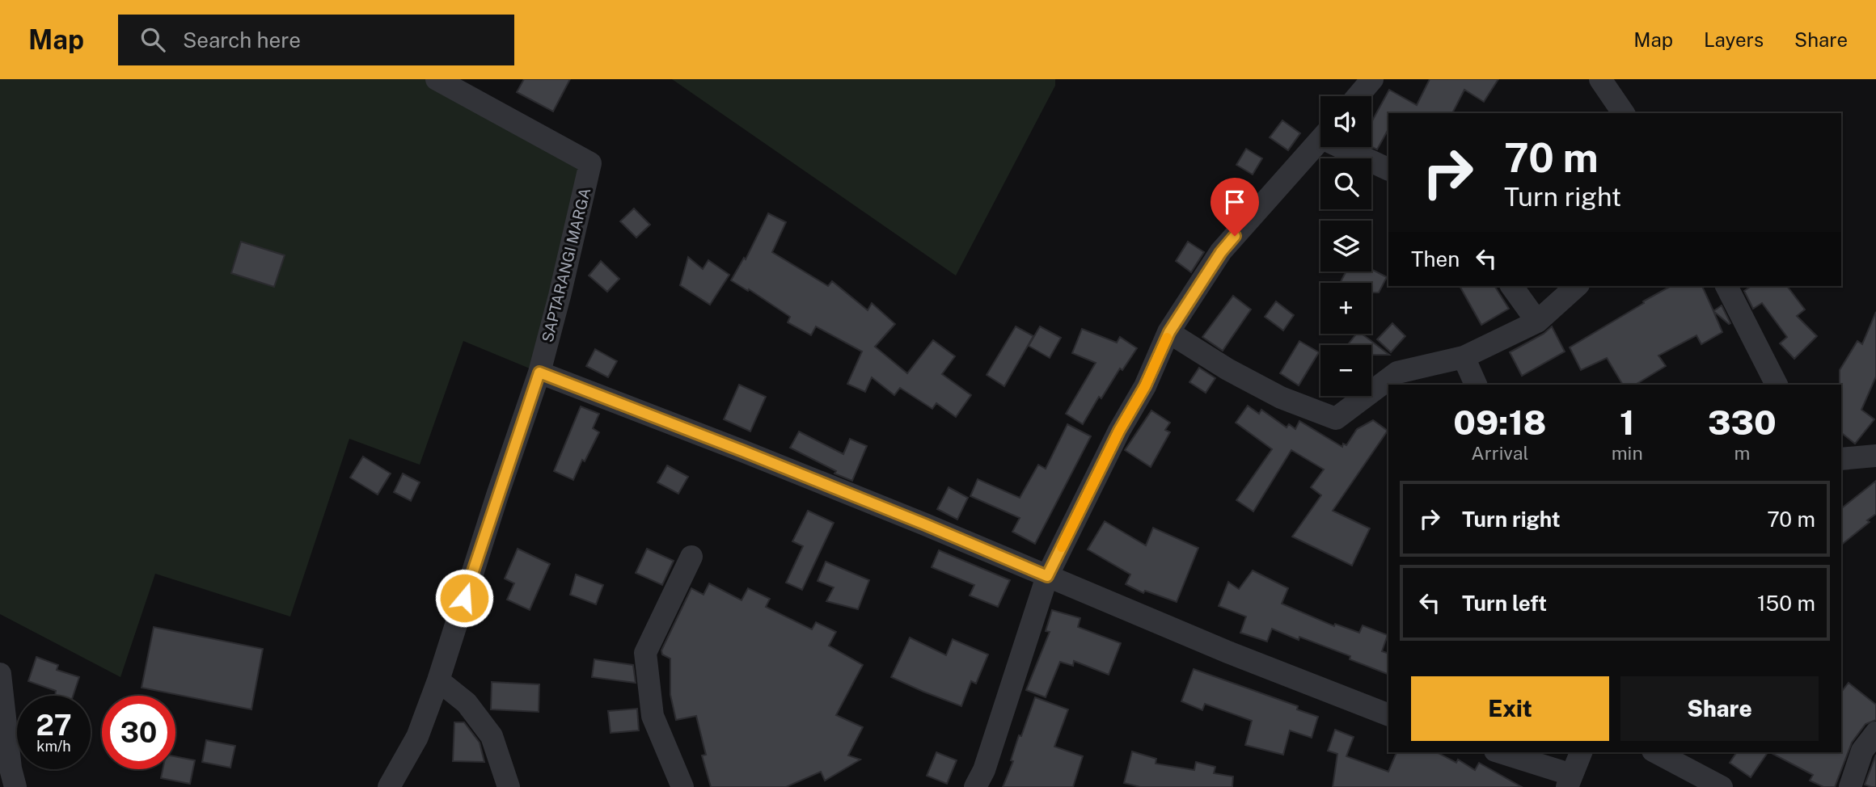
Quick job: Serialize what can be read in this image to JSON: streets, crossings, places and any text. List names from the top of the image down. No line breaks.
{"streets":{"street":["SAPTARANGI MARGA"]},"page":{"header":"Map","search":"Search here","nav":["Map","Layers","Share"],"map_buttons":["+","−"],"turn":["70 m","Turn right"],"then":"Then","eta":["09:18","Arrival","1","min","330","m"],"list":[{"name":"Turn right","value":"70 m"},{"name":"Turn left","value":"150 m"}],"buttons":["Exit","Share"],"speed":"27 km/h","limit":"30"}}
